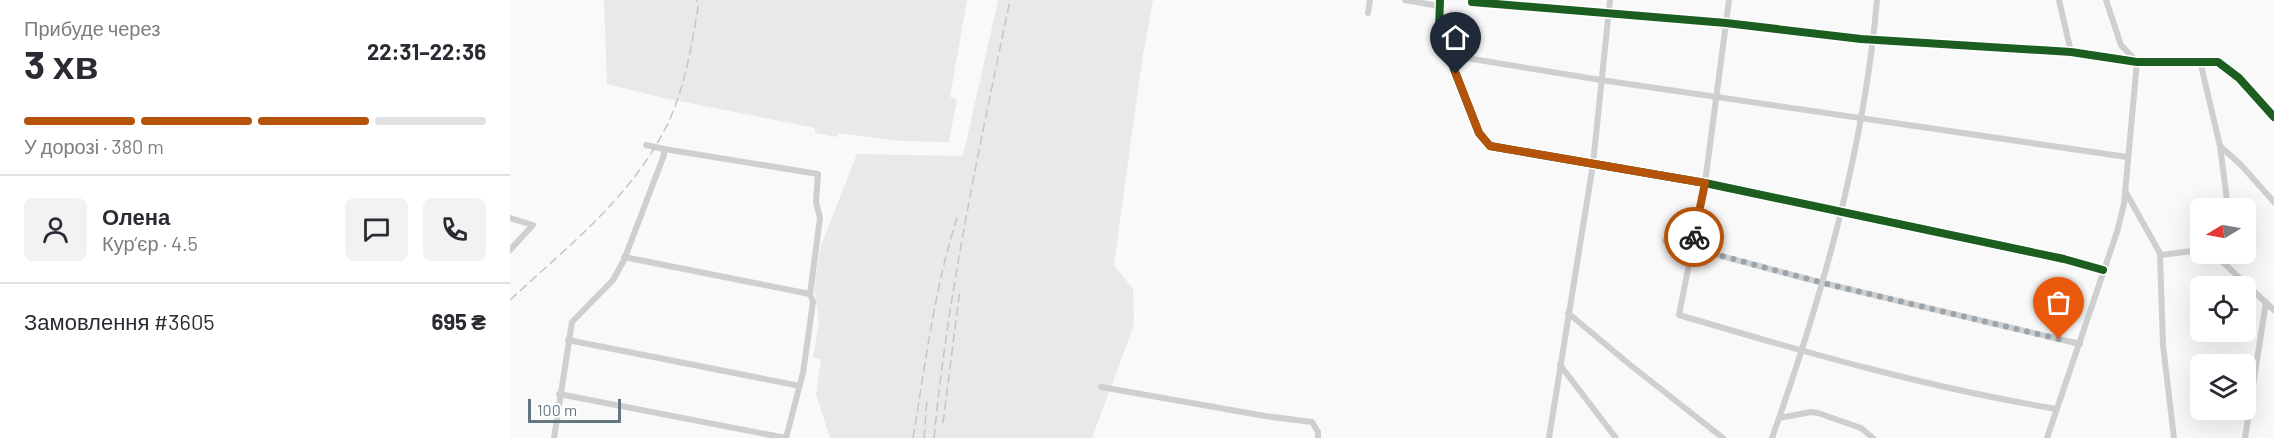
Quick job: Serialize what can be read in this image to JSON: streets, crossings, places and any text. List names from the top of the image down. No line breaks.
{"scale_bar":"100 m","north":"left","page":{"heading":["3 хв","Прибуде через","22:31–22:36"],"panel":["Олена","Кур’єр · 4.5","Замовлення #3605","695 ₴"],"bar":"У дорозі · 380 m","scale":"100 m"}}
